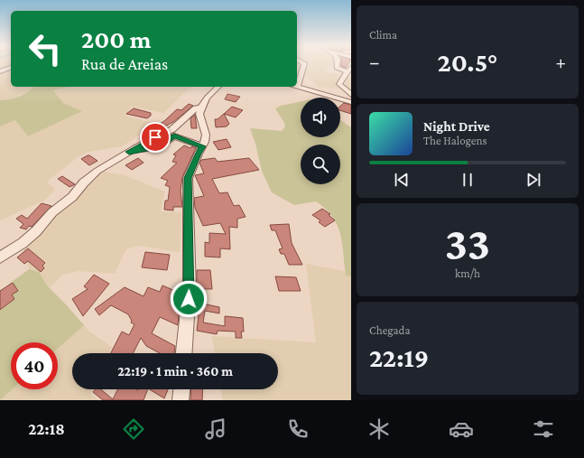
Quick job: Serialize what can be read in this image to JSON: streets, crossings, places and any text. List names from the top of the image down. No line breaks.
{"page":{"tile":["Clima",["33","km/h"],["Chegada","22:19"]],"turn":["200 m","Rua de Areias"],"heat":["−","20.5°","+"],"song":["Night Drive","The Halogens"],"limit":"40","trip":"22:19 · 1 min · 360 m","tabs":"22:18"}}
